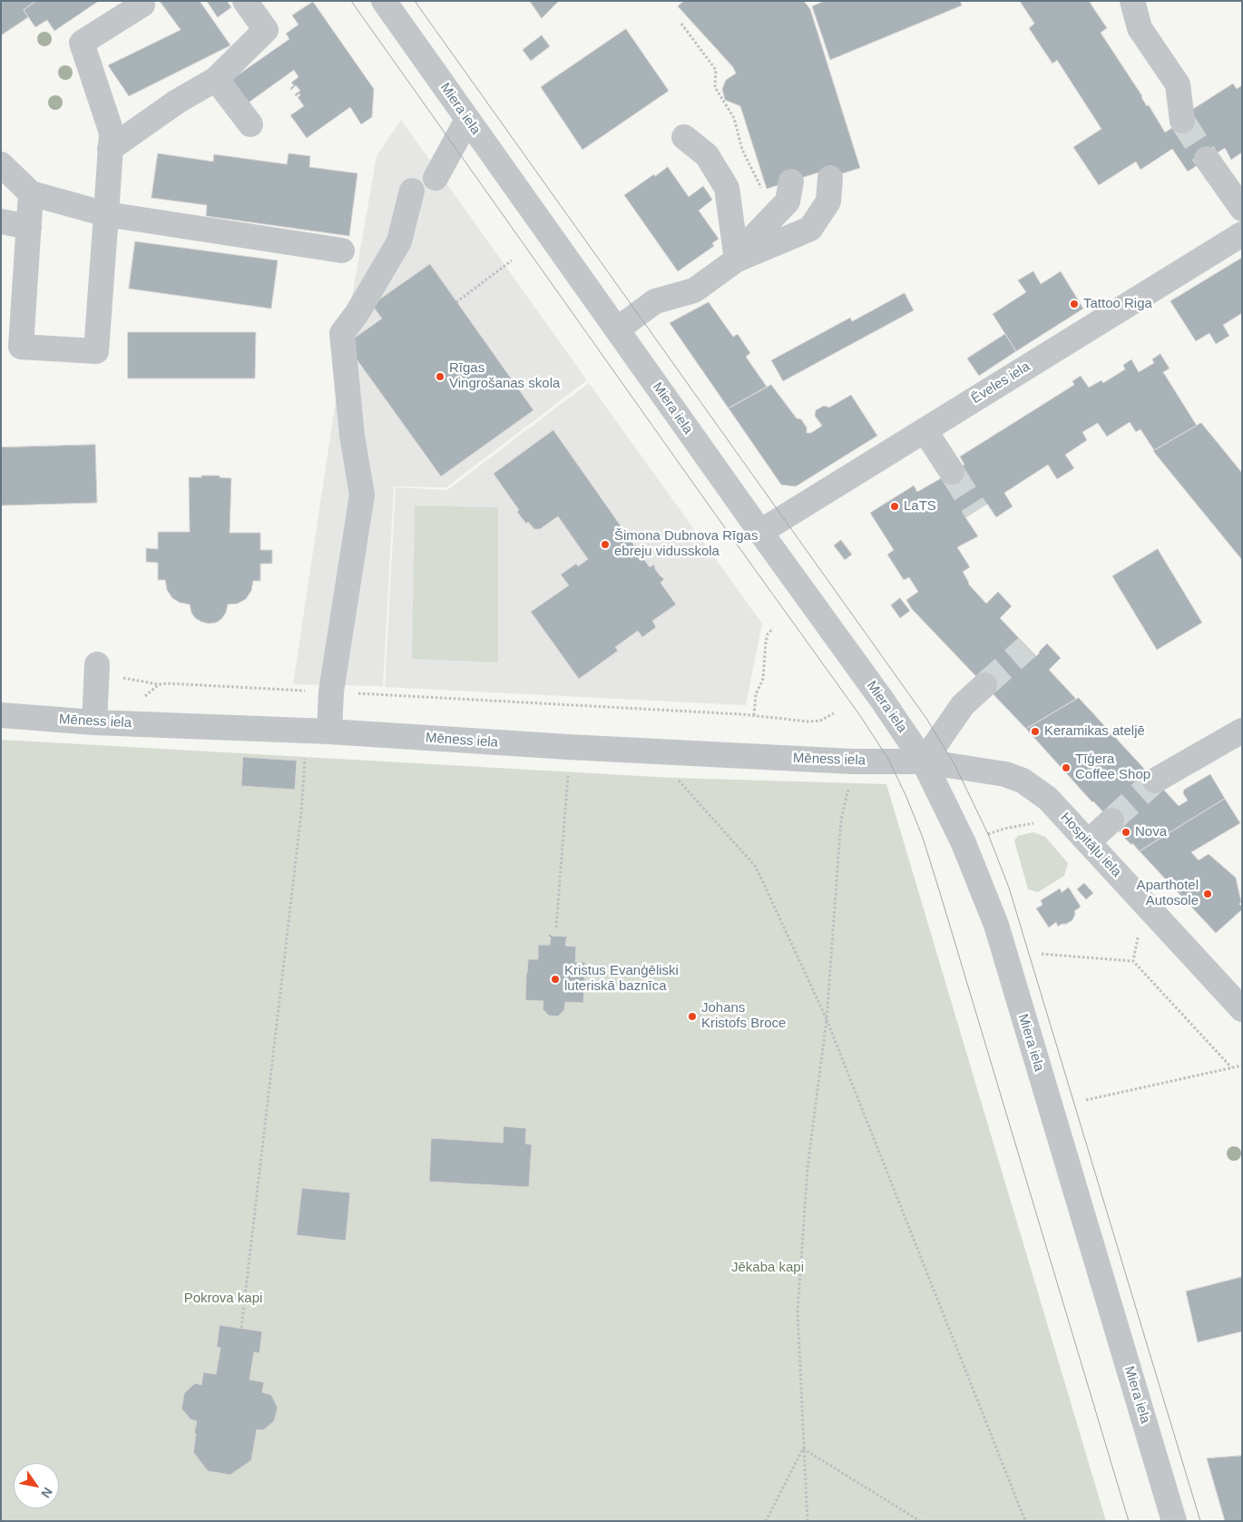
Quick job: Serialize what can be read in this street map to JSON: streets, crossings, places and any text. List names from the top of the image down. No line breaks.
{"streets":{"street":["Miera iela","Ēveles iela","Mēness iela","Hospitāļu iela"]},"crossings":[["Miera iela","Ēveles iela"],["Miera iela","Mēness iela"],["Miera iela","Hospitāļu iela"],["Mēness iela","Hospitāļu iela"]],"parks":["Jēkaba kapi","Pokrova kapi"],"places":["Tattoo Riga","Rīgas Vingrošanas skola","LaTS","Šimona Dubnova Rīgas ebreju vidusskola","Keramikas ateljē","Tīģera Coffee Shop","Nova","Aparthotel Autosole","Kristus Evanģēliski luteriskā baznīca","Johans Kristofs Broce"],"north":"bottom right"}
